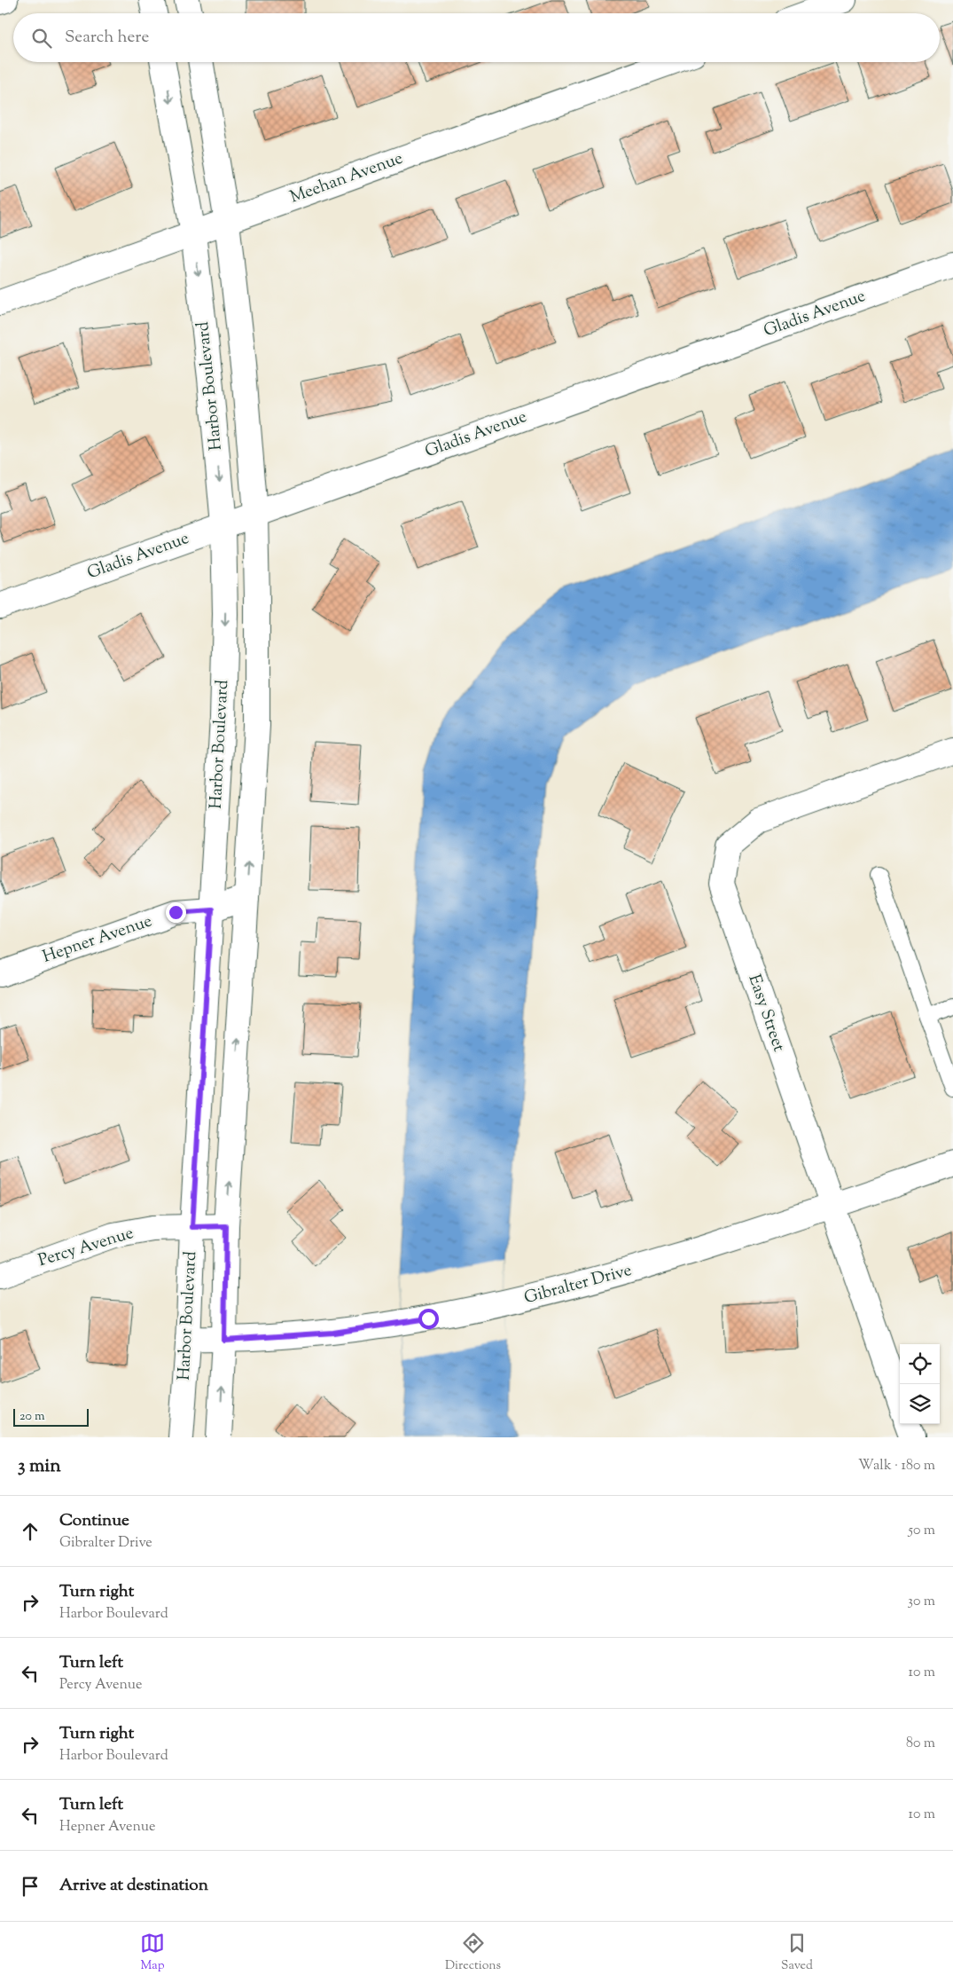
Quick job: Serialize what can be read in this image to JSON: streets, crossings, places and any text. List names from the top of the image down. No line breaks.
{"streets":{"street":["Meehan Avenue","Gladis Avenue","Harbor Boulevard","Hepner Avenue","Easy Street","Percy Avenue","Gibralter Drive"]},"crossings":[["Meehan Avenue","Harbor Boulevard"],["Gladis Avenue","Harbor Boulevard"],["Harbor Boulevard","Hepner Avenue"],["Harbor Boulevard","Percy Avenue"],["Harbor Boulevard","Gibralter Drive"],["Easy Street","Gibralter Drive"]],"scale_bar":"20 m","page":{"search":"Search here","scale":"20 m","heading":["3 min","Walk · 180 m"],"list":[["Continue","Gibralter Drive","50 m"],["Turn right","Harbor Boulevard","30 m"],["Turn left","Percy Avenue","10 m"],["Turn right","Harbor Boulevard","80 m"],["Turn left","Hepner Avenue","10 m"],"Arrive at destination"],"nav":["Map","Directions","Saved"]}}
